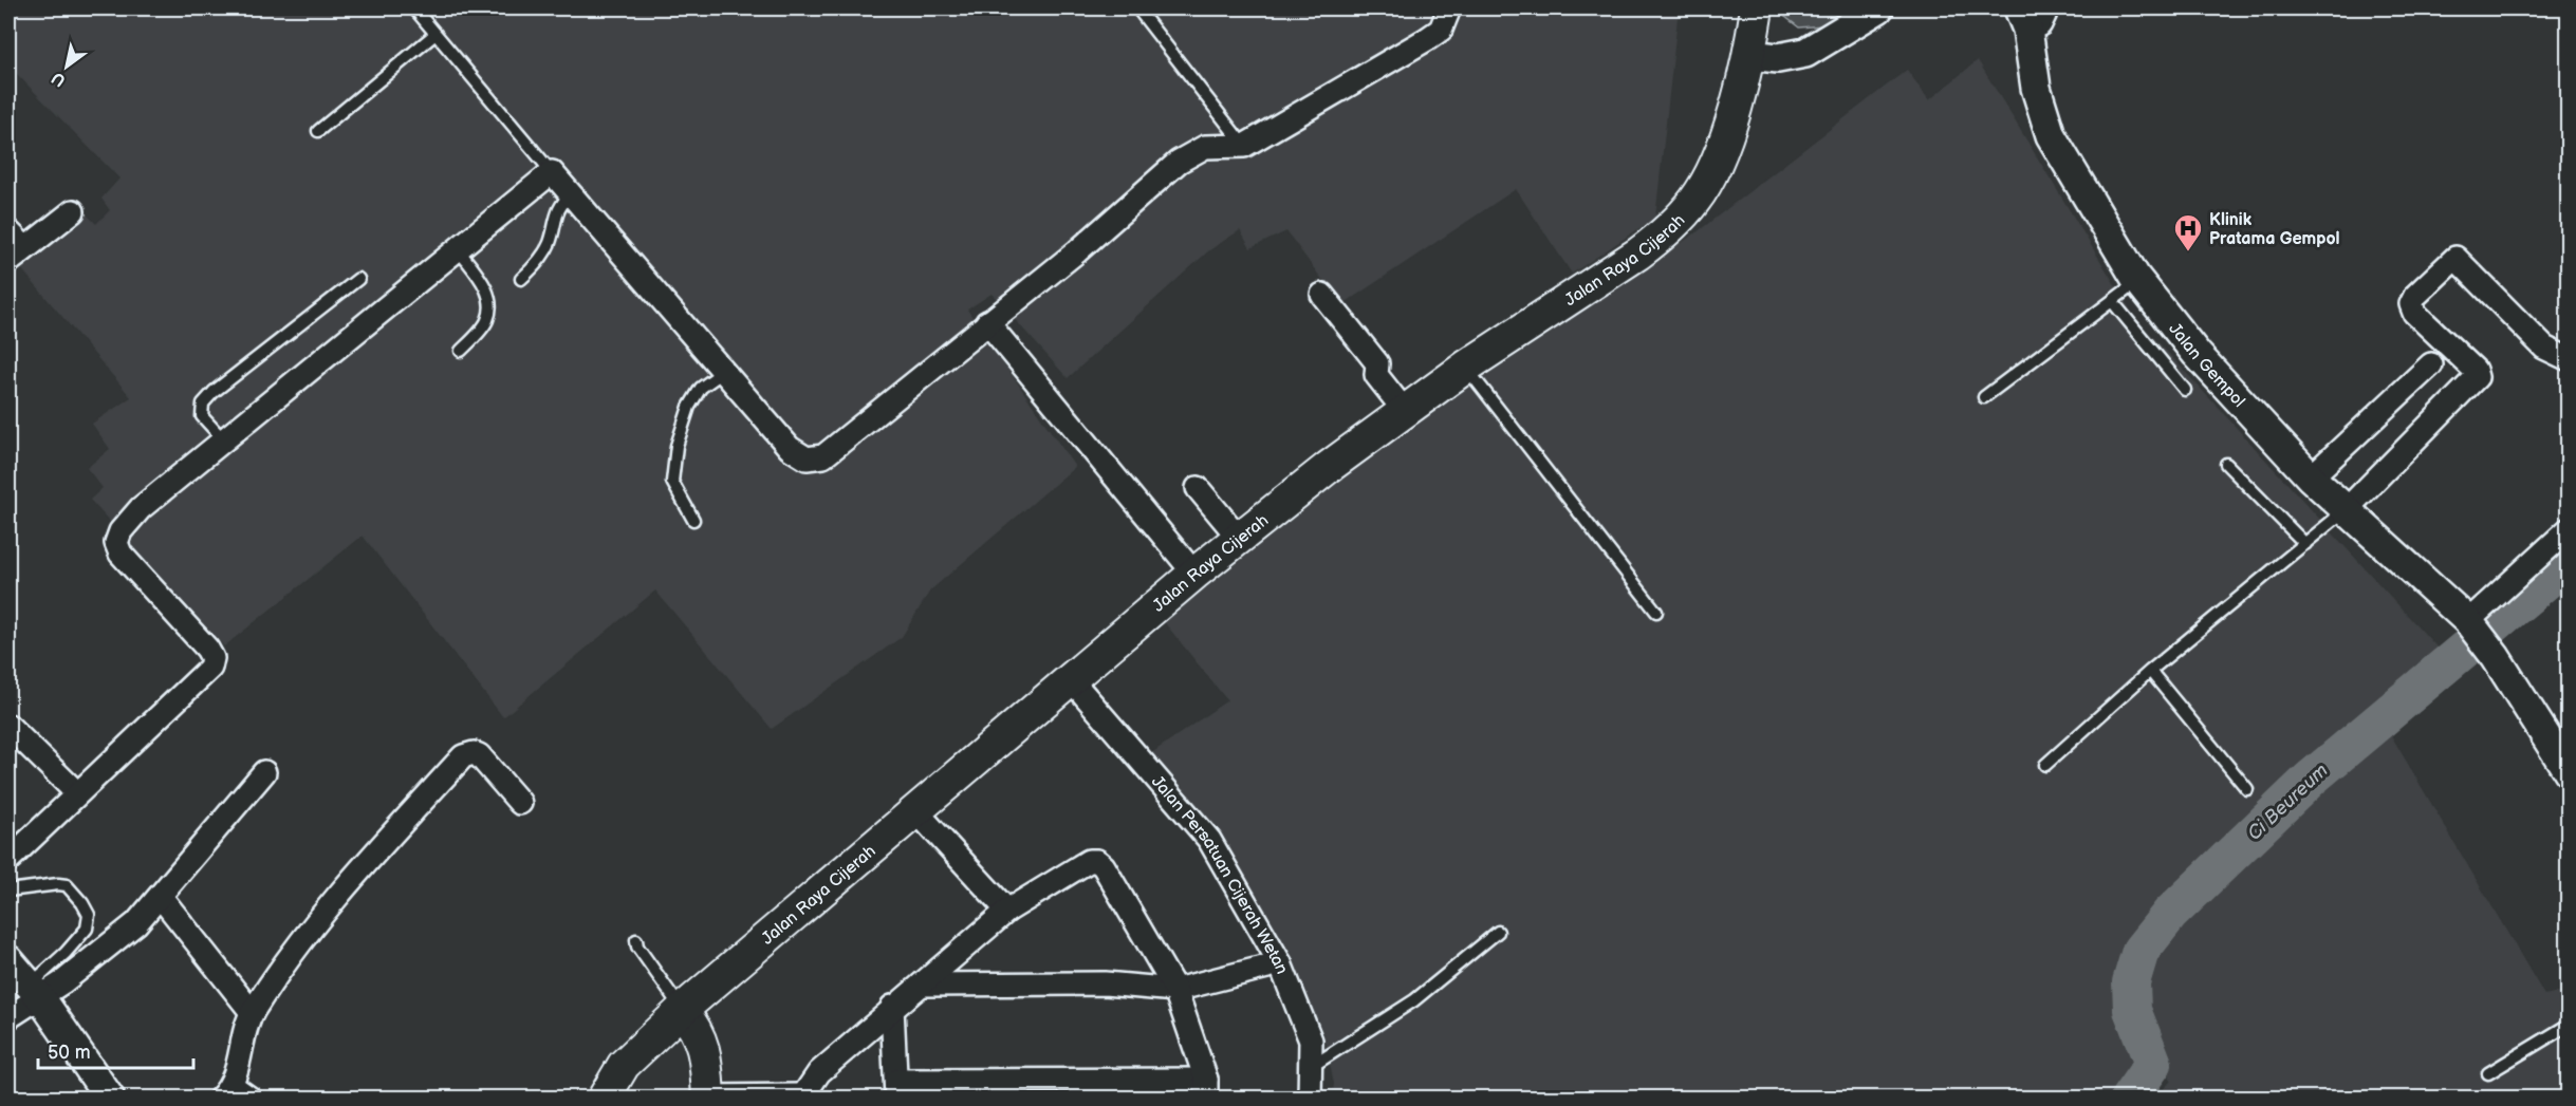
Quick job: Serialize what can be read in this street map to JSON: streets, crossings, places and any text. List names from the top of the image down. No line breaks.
{"streets":{"main road":["Jalan Raya Cijerah"],"street":["Jalan Gempol","Jalan Persatuan Cijerah Wetan"]},"crossings":[["Jalan Raya Cijerah","Jalan Persatuan Cijerah Wetan"]],"water":["Ci Beureum"],"places":{"hospital":["Klinik Pratama Gempol"]},"scale_bar":"50 m","north":"bottom left"}
